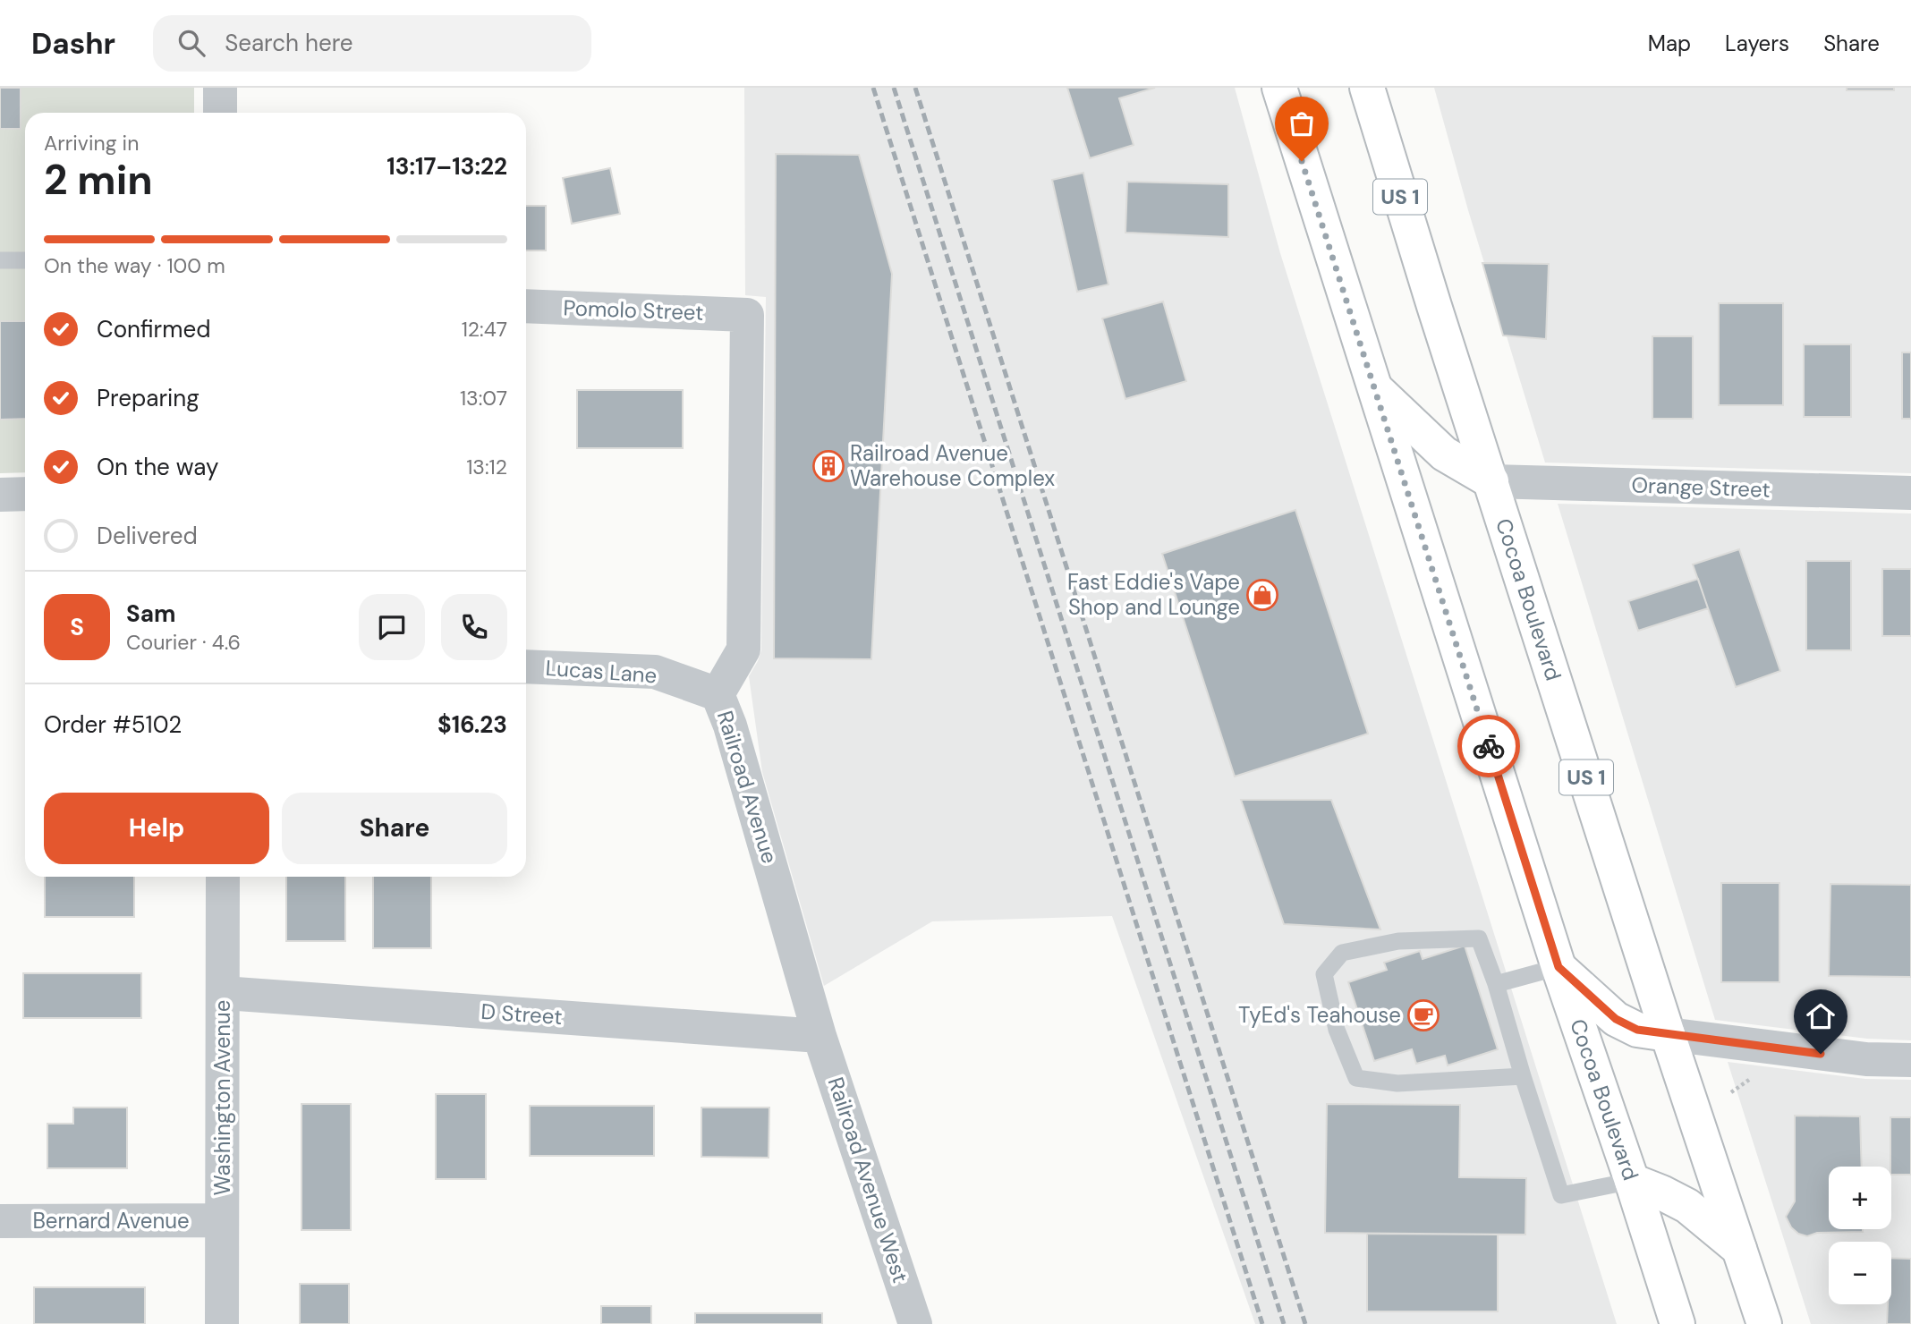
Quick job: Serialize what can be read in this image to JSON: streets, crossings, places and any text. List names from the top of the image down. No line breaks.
{"streets":{"main road":["US 1","Cocoa Boulevard"],"street":["Pomolo Street","Orange Street","Lucas Lane","Railroad Avenue","D Street","Washington Avenue","Railroad Avenue West","Bernard Avenue"]},"crossings":[["Pomolo Street","Railroad Avenue"],["Orange Street","Cocoa Boulevard"],["Lucas Lane","Railroad Avenue"],["Railroad Avenue","D Street"],["Railroad Avenue","Railroad Avenue West"],["D Street","Washington Avenue"],["D Street","Railroad Avenue West"],["Washington Avenue","Bernard Avenue"]],"places":{"building":["Railroad Avenue Warehouse Complex"],"shop":["Fast Eddie's Vape Shop and Lounge"],"cafe":["TyEd's Teahouse"]},"page":{"header":"Dashr","search":"Search here","nav":["Map","Layers","Share"],"heading":["2 min","Arriving in","13:17–13:22"],"panel":["Sam","Courier · 4.6","Order #5102","$16.23"],"bar":"On the way · 100 m","list":[["Confirmed","12:47"],["Preparing","13:07"],["On the way","13:12"],"Delivered"],"round":"S","buttons":["Help","Share"],"map_buttons":["+","−"]}}
